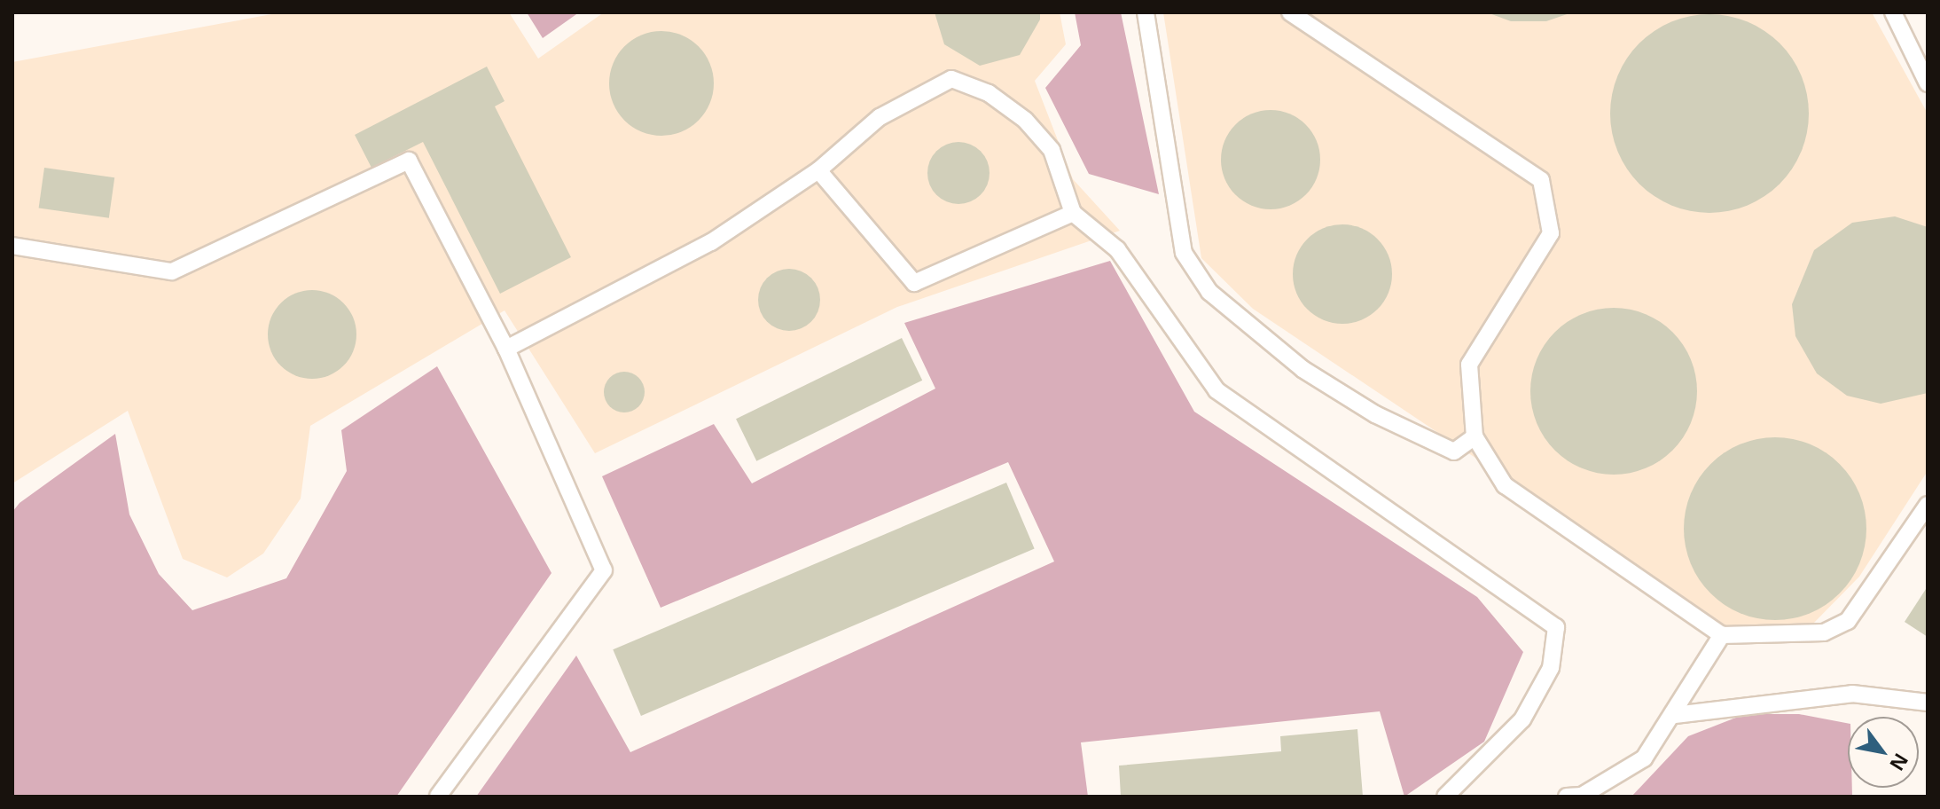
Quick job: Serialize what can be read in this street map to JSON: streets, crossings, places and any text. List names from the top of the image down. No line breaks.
{"north":"bottom right"}
